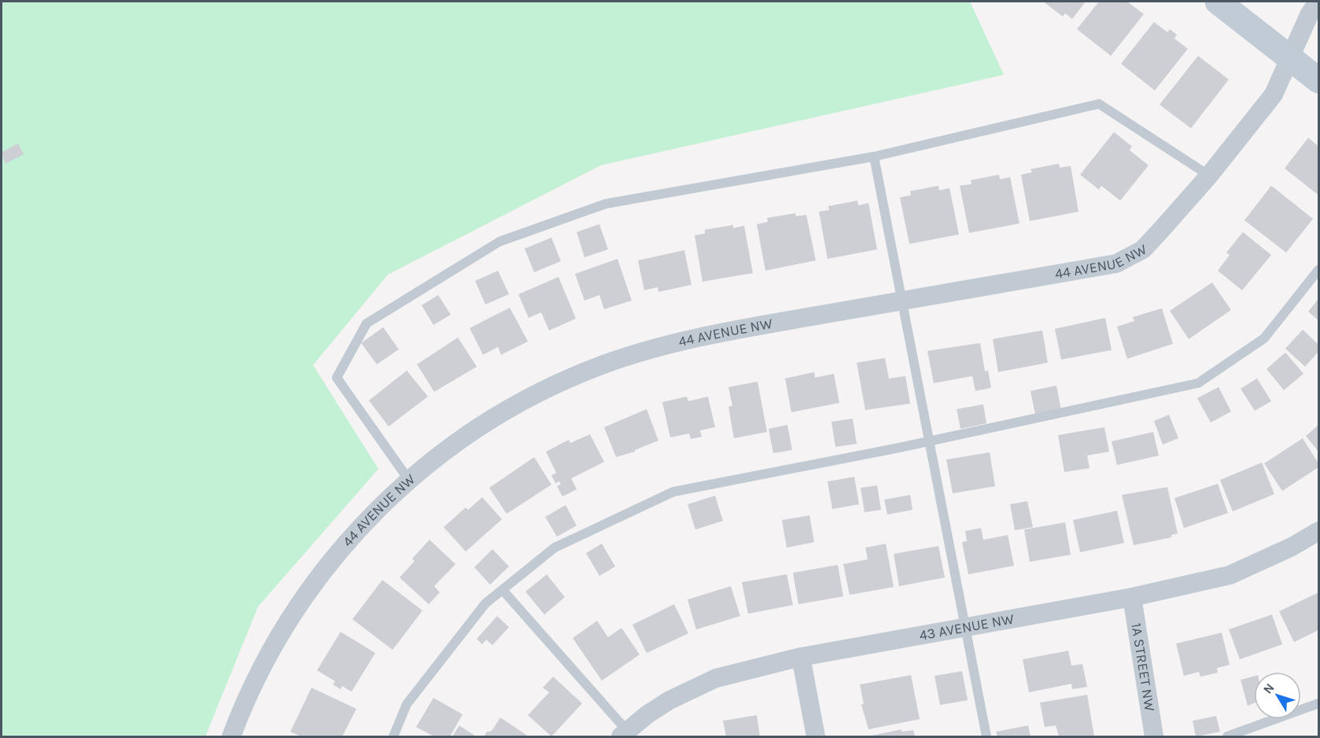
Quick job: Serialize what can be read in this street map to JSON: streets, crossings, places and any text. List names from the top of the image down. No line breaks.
{"streets":{"street":["44 AVENUE NW","43 AVENUE NW","1A STREET NW"]},"crossings":[["43 AVENUE NW","1A STREET NW"]],"north":"top left"}
